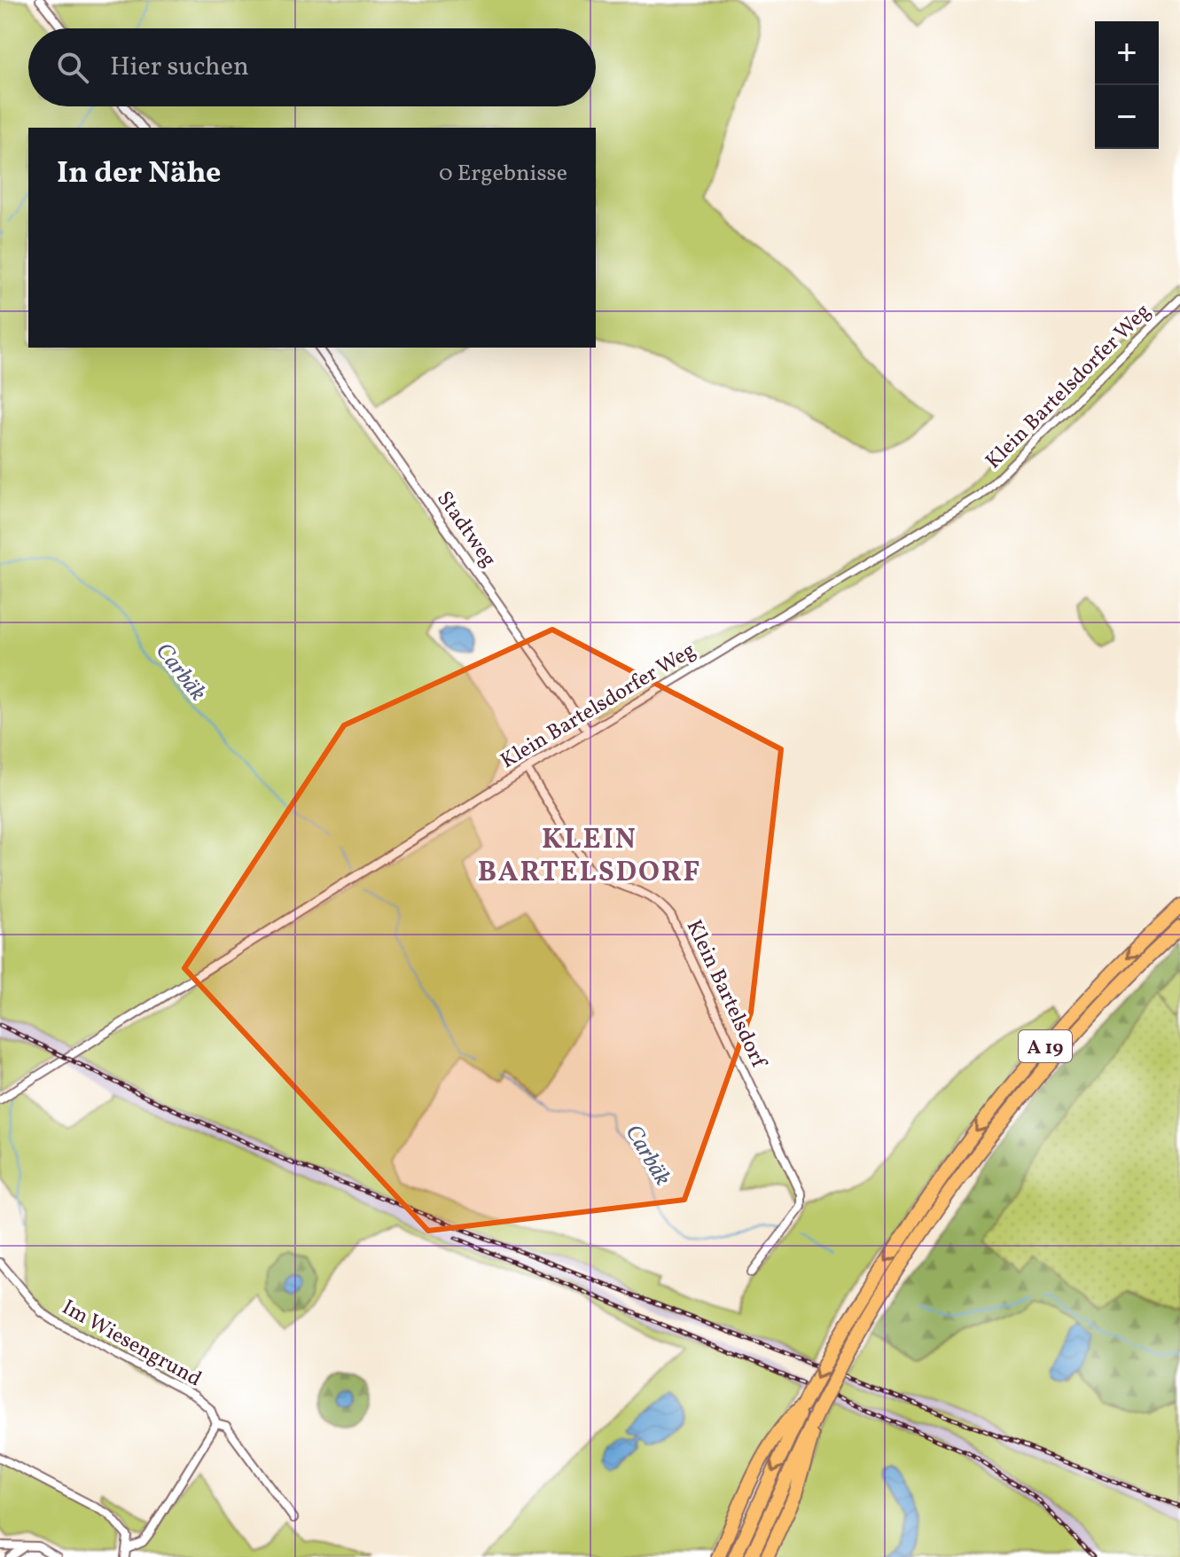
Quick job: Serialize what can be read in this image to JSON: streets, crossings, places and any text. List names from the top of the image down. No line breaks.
{"streets":{"highway":["A 19"],"street":["Klein Bartelsdorfer Weg","Stadtweg","Klein Bartelsdorf","Im Wiesengrund"]},"crossings":[["Klein Bartelsdorfer Weg","Stadtweg"],["Klein Bartelsdorfer Weg","Klein Bartelsdorf"]],"districts":["KLEIN BARTELSDORF"],"water":["Carbäk"],"page":{"map_buttons":["+","−"],"search":"Hier suchen","heading":["In der Nähe","0 Ergebnisse"]}}
